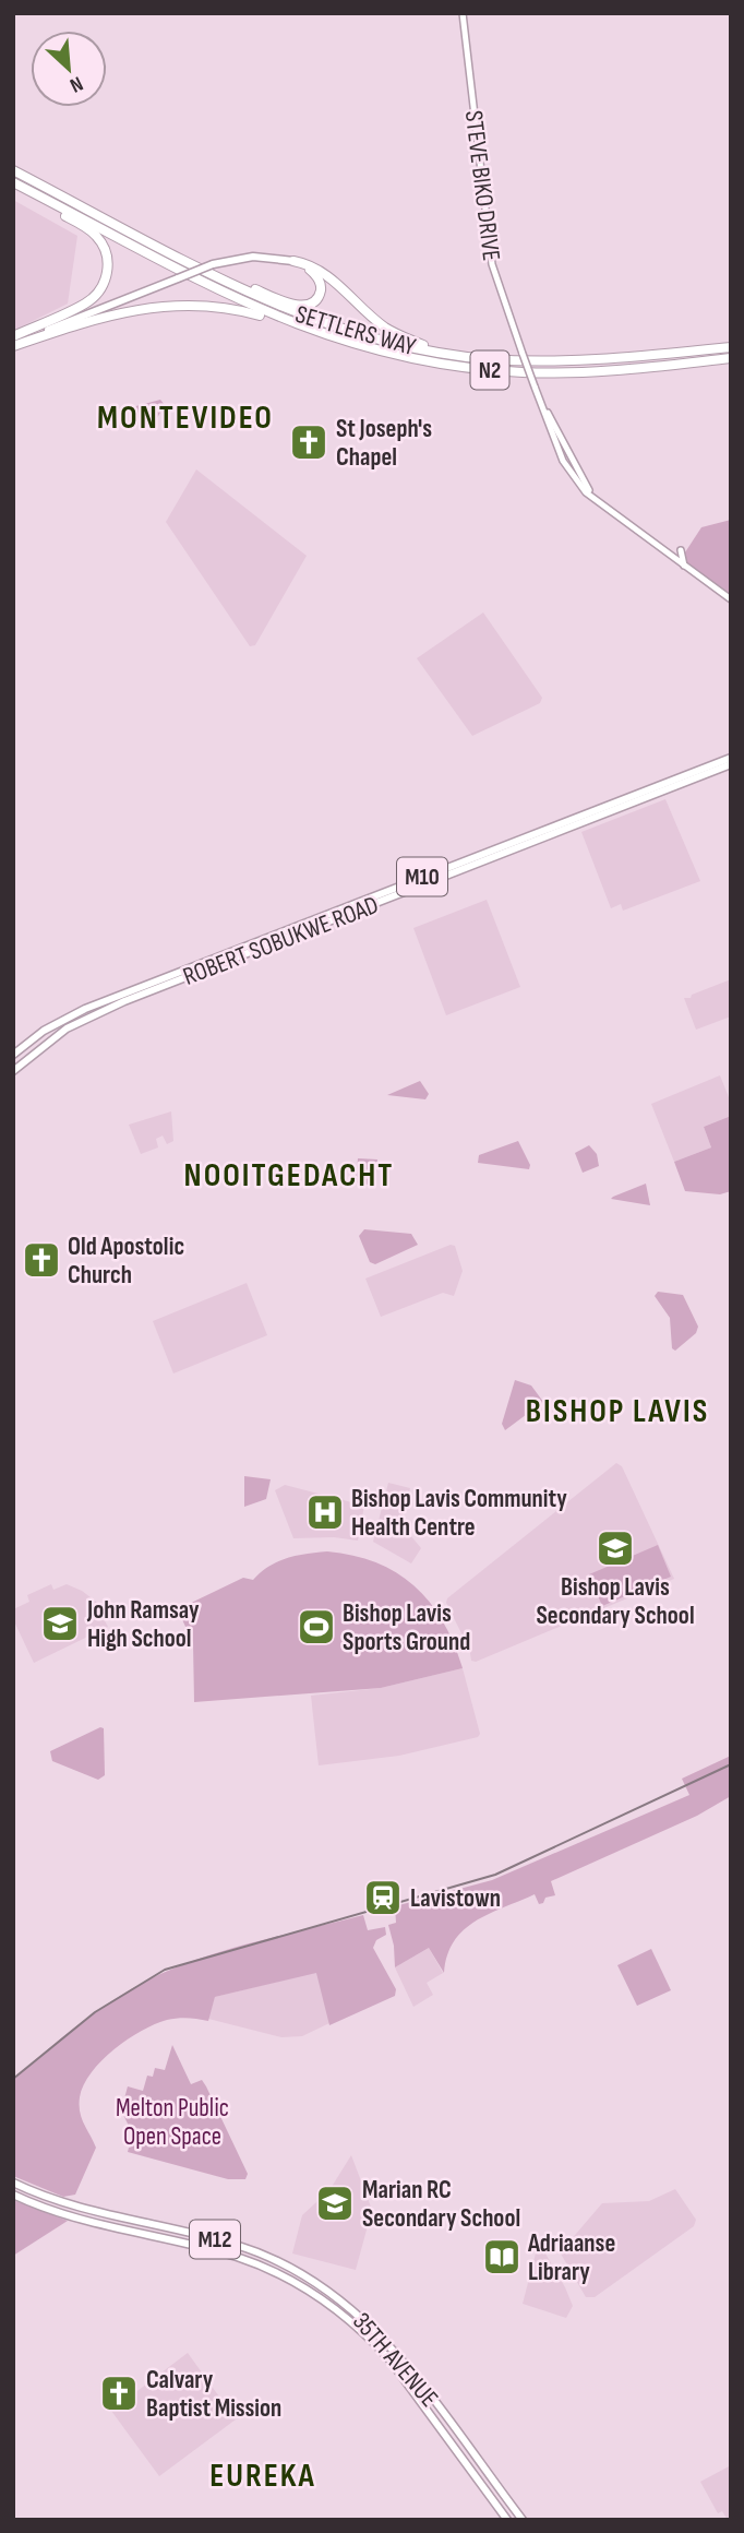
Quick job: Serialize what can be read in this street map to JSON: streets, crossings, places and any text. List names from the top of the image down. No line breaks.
{"streets":{"highway":["SETTLERS WAY","N2"],"main road":["STEVE BIKO DRIVE","M10","ROBERT SOBUKWE ROAD","M12","35TH AVENUE"]},"crossings":[["STEVE BIKO DRIVE","SETTLERS WAY"]],"districts":["MONTEVIDEO","NOOITGEDACHT","BISHOP LAVIS","EUREKA"],"parks":["Melton Public Open Space"],"places":{"church":["St Joseph's Chapel","Old Apostolic Church","Calvary Baptist Mission"],"hospital":["Bishop Lavis Community Health Centre"],"school or university":["Bishop Lavis Secondary School","John Ramsay High School","Marian RC Secondary School"],"sports":["Bishop Lavis Sports Ground"],"station":["Lavistown"],"library":["Adriaanse Library"]},"north":"bottom right"}
